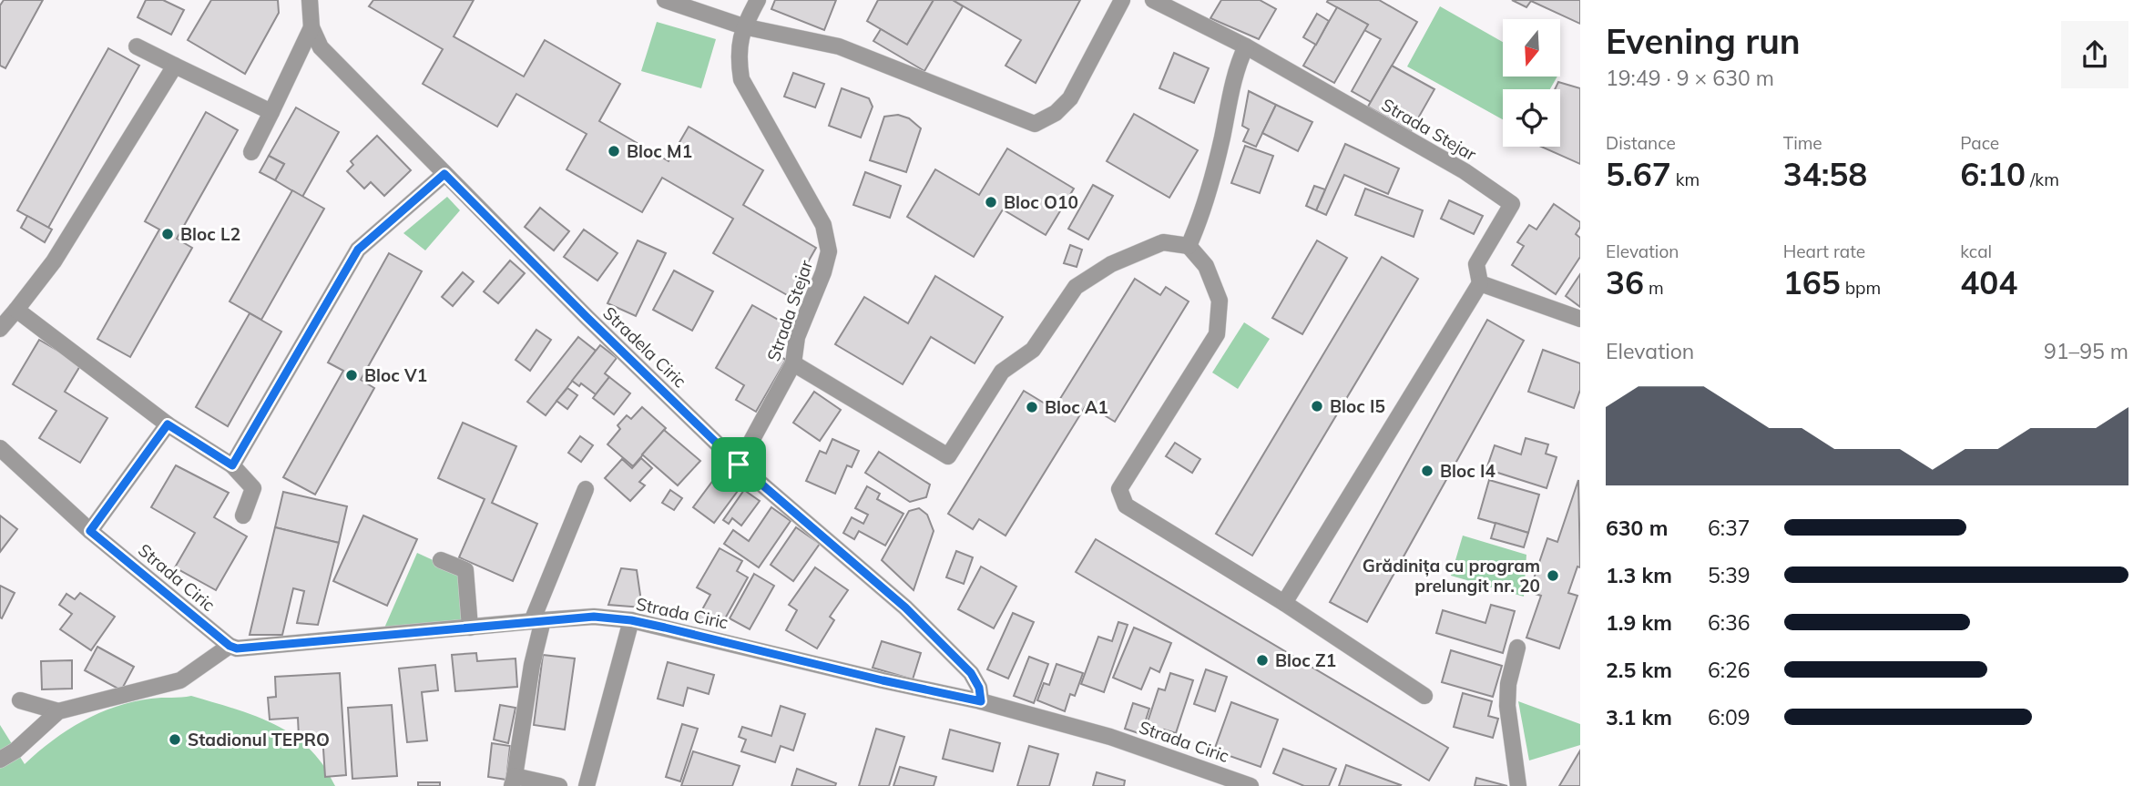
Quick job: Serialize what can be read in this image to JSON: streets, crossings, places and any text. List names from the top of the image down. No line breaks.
{"streets":{"street":["Strada Stejar","Stradela Ciric","Strada Ciric"]},"crossings":[["Strada Stejar","Stradela Ciric"],["Stradela Ciric","Strada Ciric"]],"places":["Bloc M1","Bloc O10","Bloc L2","Bloc V1","Bloc I5","Bloc A1","Bloc I4","Grădinița cu program prelungit nr. 20","Bloc Z1","Stadionul TEPRO"],"north":"bottom","page":{"heading":["Evening run","19:49 · 9 × 630 m"],"stats":[["Distance","5.67 km"],["Time","34:58"],["Pace","6:10 /km"],["Elevation","36 m"],["Heart rate","165 bpm"],["kcal","404"]],"chart":["Elevation","91–95 m"],"list":[{"name":"630 m","note":"6:37"},{"name":"1.3 km","note":"5:39"},{"name":"1.9 km","note":"6:36"},{"name":"2.5 km","note":"6:26"},{"name":"3.1 km","note":"6:09"}]}}
